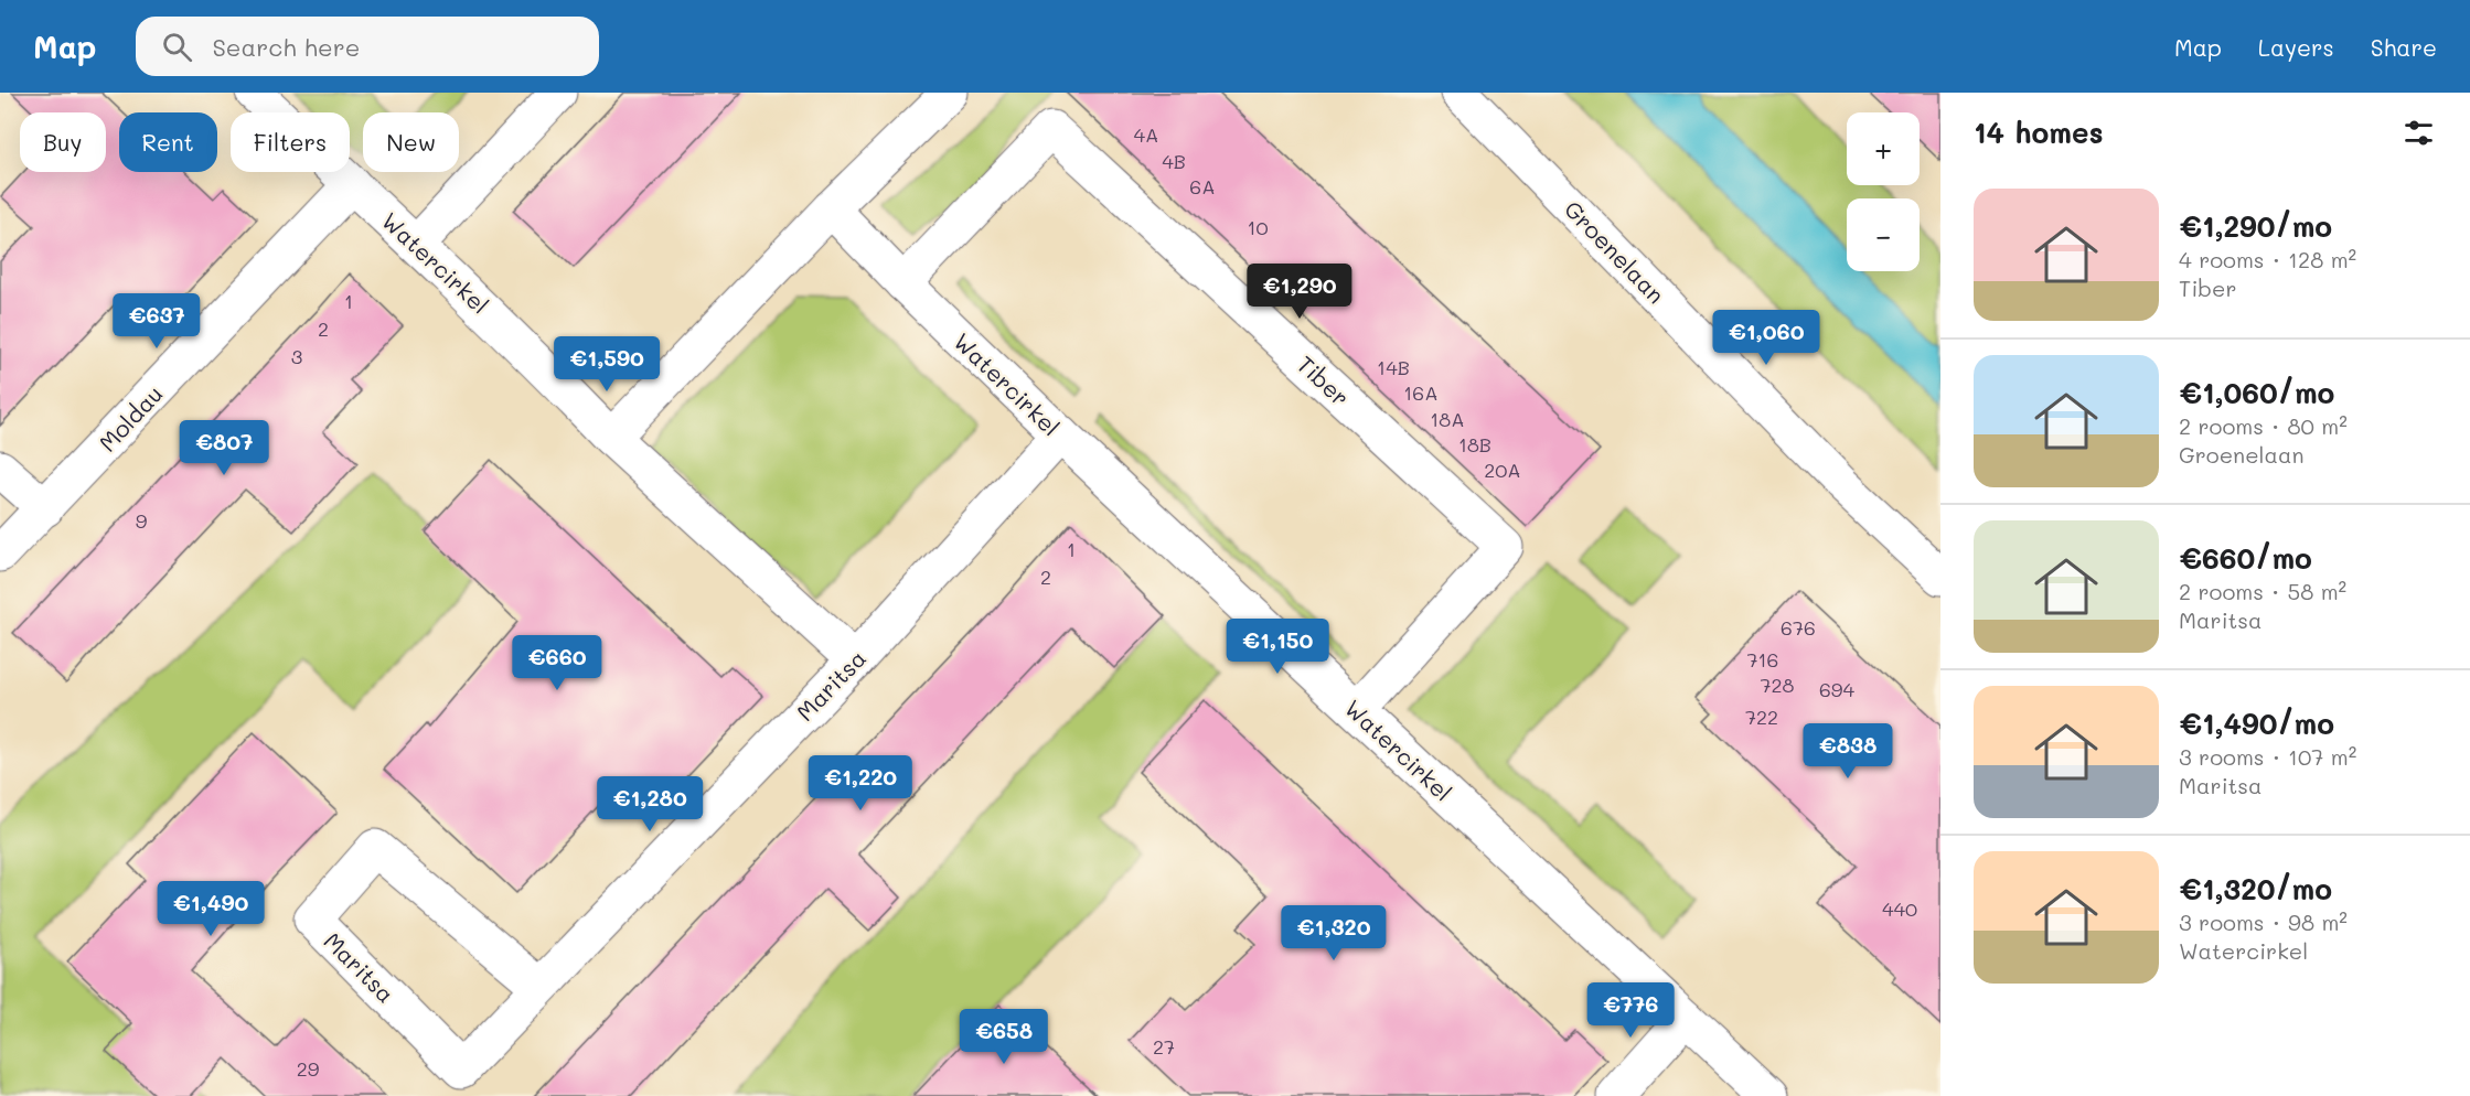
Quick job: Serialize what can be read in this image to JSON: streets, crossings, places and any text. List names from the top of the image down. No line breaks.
{"streets":{"street":["Groenelaan","Watercirkel","Tiber","Moldau","Maritsa"]},"crossings":[["Watercirkel","Tiber"],["Watercirkel","Moldau"],["Watercirkel","Maritsa"]],"house_numbers":["4A","4B","6A","10","1","2","3","14B","16A","18A","18B","20A","9","1","2","676","716","728","694","722","440","27","29"],"page":{"header":"Map","search":"Search here","nav":["Map","Layers","Share"],"heading":"14 homes","map_buttons":["+","−"],"chip":["Buy","Rent","Filters","New"],"list":[{"name":"€1,290/mo","note":"4 rooms · 128 m² · Tiber"},{"name":"€1,060/mo","note":"2 rooms · 80 m² · Groenelaan"},{"name":"€660/mo","note":"2 rooms · 58 m² · Maritsa"},{"name":"€1,490/mo","note":"3 rooms · 107 m² · Maritsa"},{"name":"€1,320/mo","note":"3 rooms · 98 m² · Watercirkel"}],"price":["€1,290","€637","€1,060","€1,590","€807","€1,150","€660","€838","€1,220","€1,280","€1,490","€1,320","€776","€658"]}}
